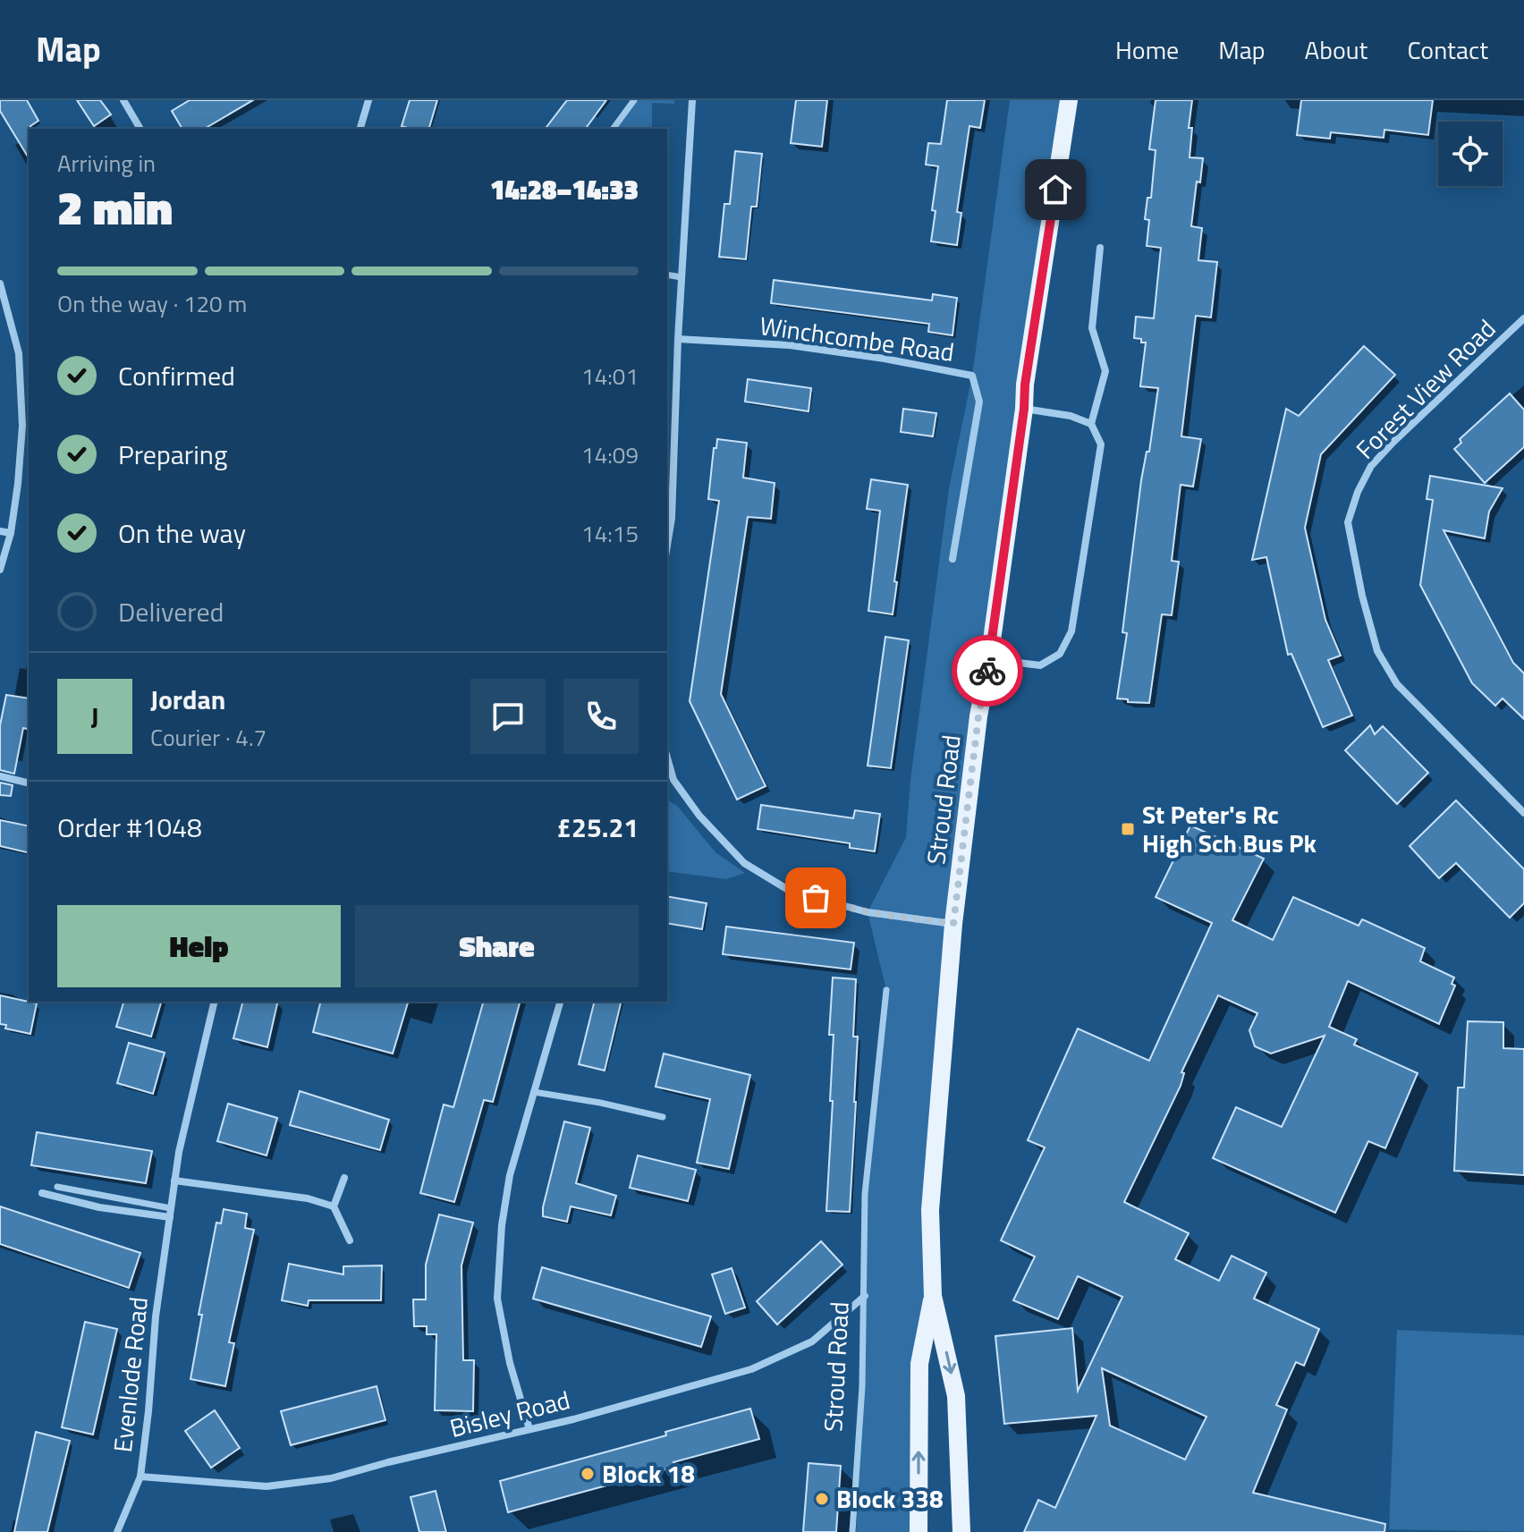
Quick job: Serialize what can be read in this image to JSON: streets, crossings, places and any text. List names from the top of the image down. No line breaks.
{"streets":{"main road":["Stroud Road"],"street":["Winchcombe Road","Forest View Road","Evenlode Road","Bisley Road"]},"crossings":[["Stroud Road","Bisley Road"],["Evenlode Road","Bisley Road"]],"places":{"transit":["St Peter's Rc High Sch Bus Pk"],"other":["Block 18","Block 338"]},"page":{"header":"Map","nav":["Home","Map","About","Contact"],"heading":["2 min","Arriving in","14:28–14:33"],"panel":["Jordan","Courier · 4.7","Order #1048","£25.21"],"bar":"On the way · 120 m","list":[["Confirmed","14:01"],["Preparing","14:09"],["On the way","14:15"],"Delivered"],"round":"J","buttons":["Help","Share"]}}
